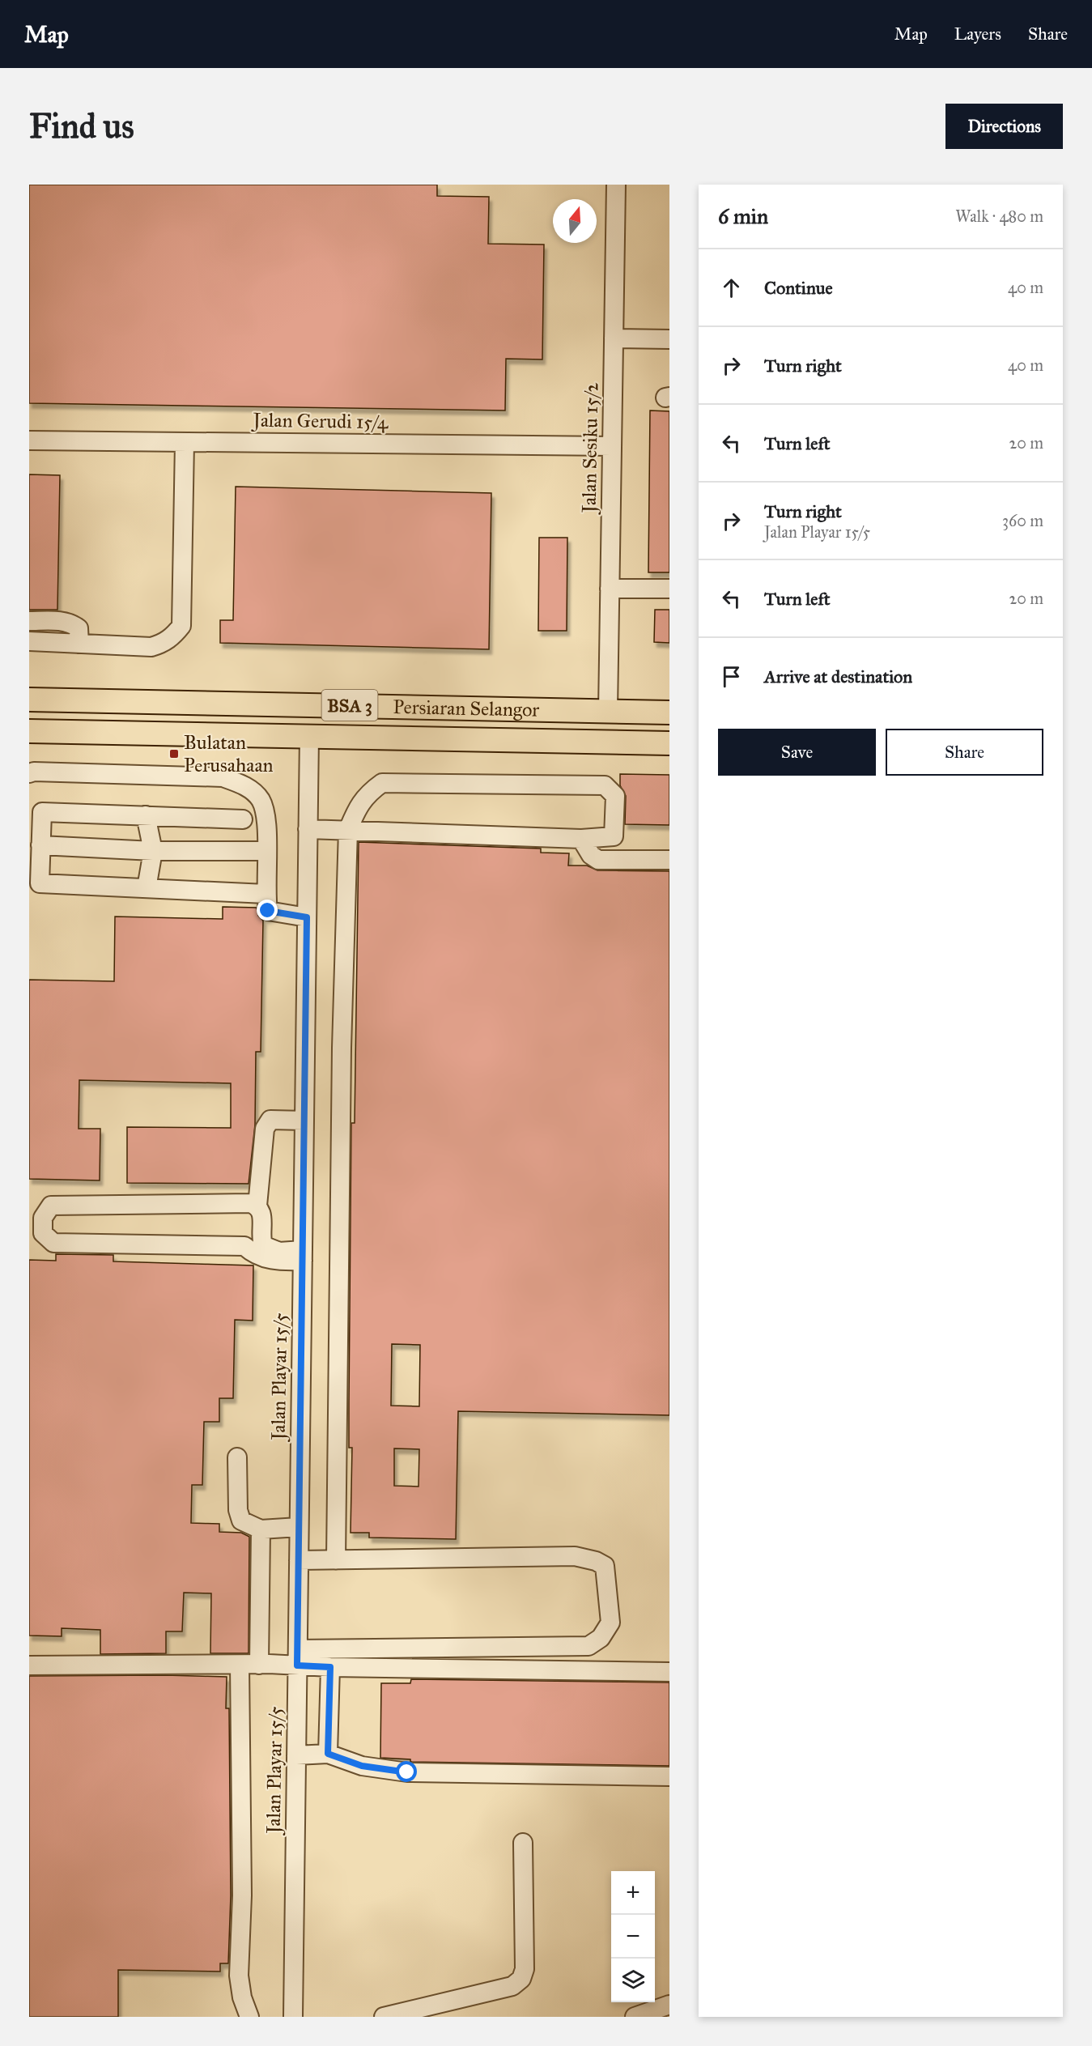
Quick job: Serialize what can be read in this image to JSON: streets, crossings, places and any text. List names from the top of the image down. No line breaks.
{"streets":{"main road":["BSA 3","Persiaran Selangor"],"street":["Jalan Gerudi 15/4","Jalan Sesiku 15/2","Jalan Playar 15/5"]},"crossings":[["Jalan Gerudi 15/4","Jalan Sesiku 15/2"],["Jalan Sesiku 15/2","Persiaran Selangor"],["Persiaran Selangor","Jalan Playar 15/5"]],"places":{"transit":["Bulatan Perusahaan"]},"north":"top","page":{"header":"Map","nav":["Map","Layers","Share"],"buttons":["Directions",["Save","Share"]],"title":"Find us","heading":["6 min","Walk · 480 m"],"list":[["Continue","40 m"],["Turn right","40 m"],["Turn left","20 m"],["Turn right","Jalan Playar 15/5","360 m"],["Turn left","20 m"],"Arrive at destination"],"map_buttons":["+","−"]}}
